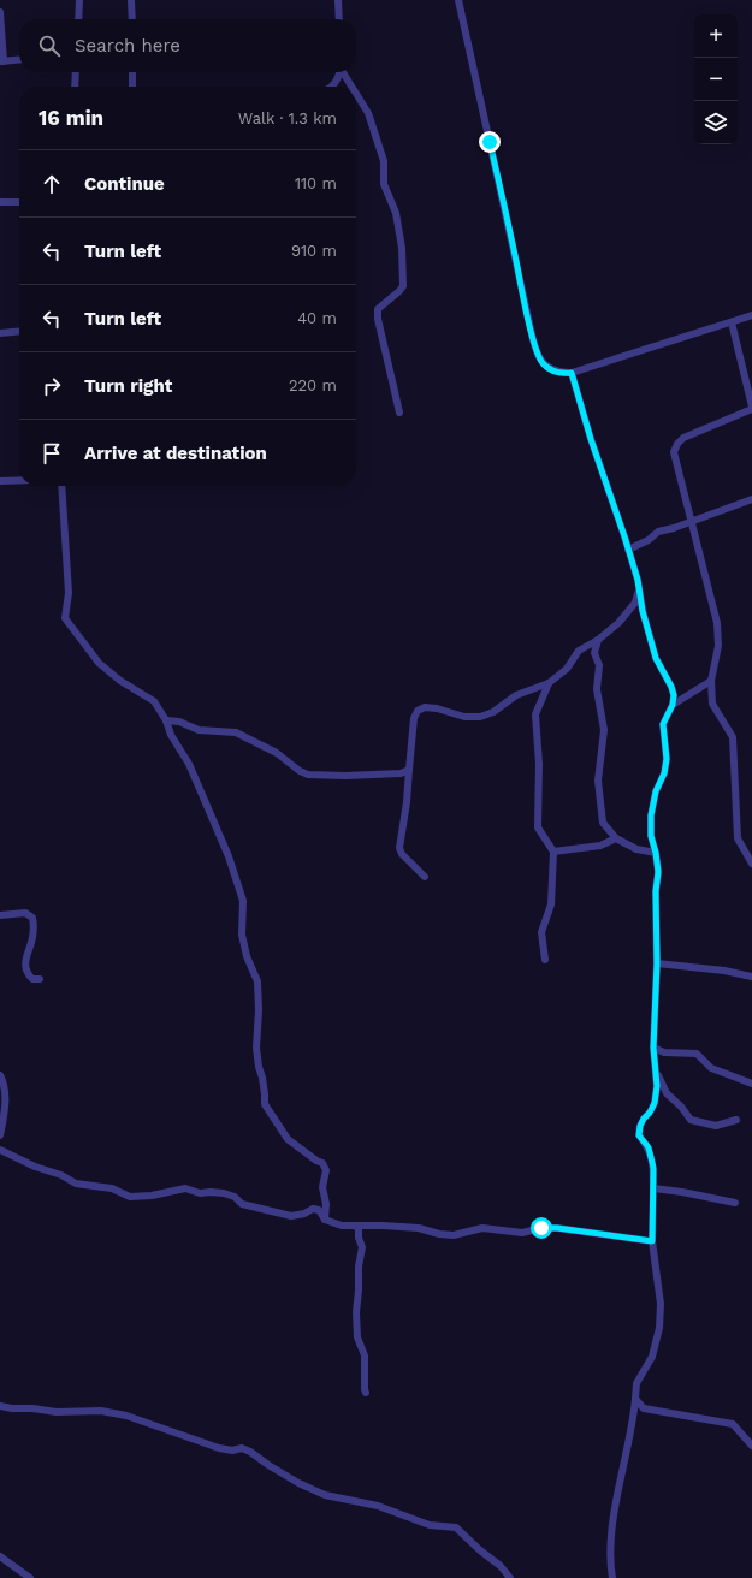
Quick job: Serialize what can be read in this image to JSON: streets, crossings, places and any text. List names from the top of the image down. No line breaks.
{"page":{"map_buttons":["+","−"],"search":"Search here","heading":["16 min","Walk · 1.3 km"],"list":[["Continue","110 m"],["Turn left","910 m"],["Turn left","40 m"],["Turn right","220 m"],"Arrive at destination"]}}
